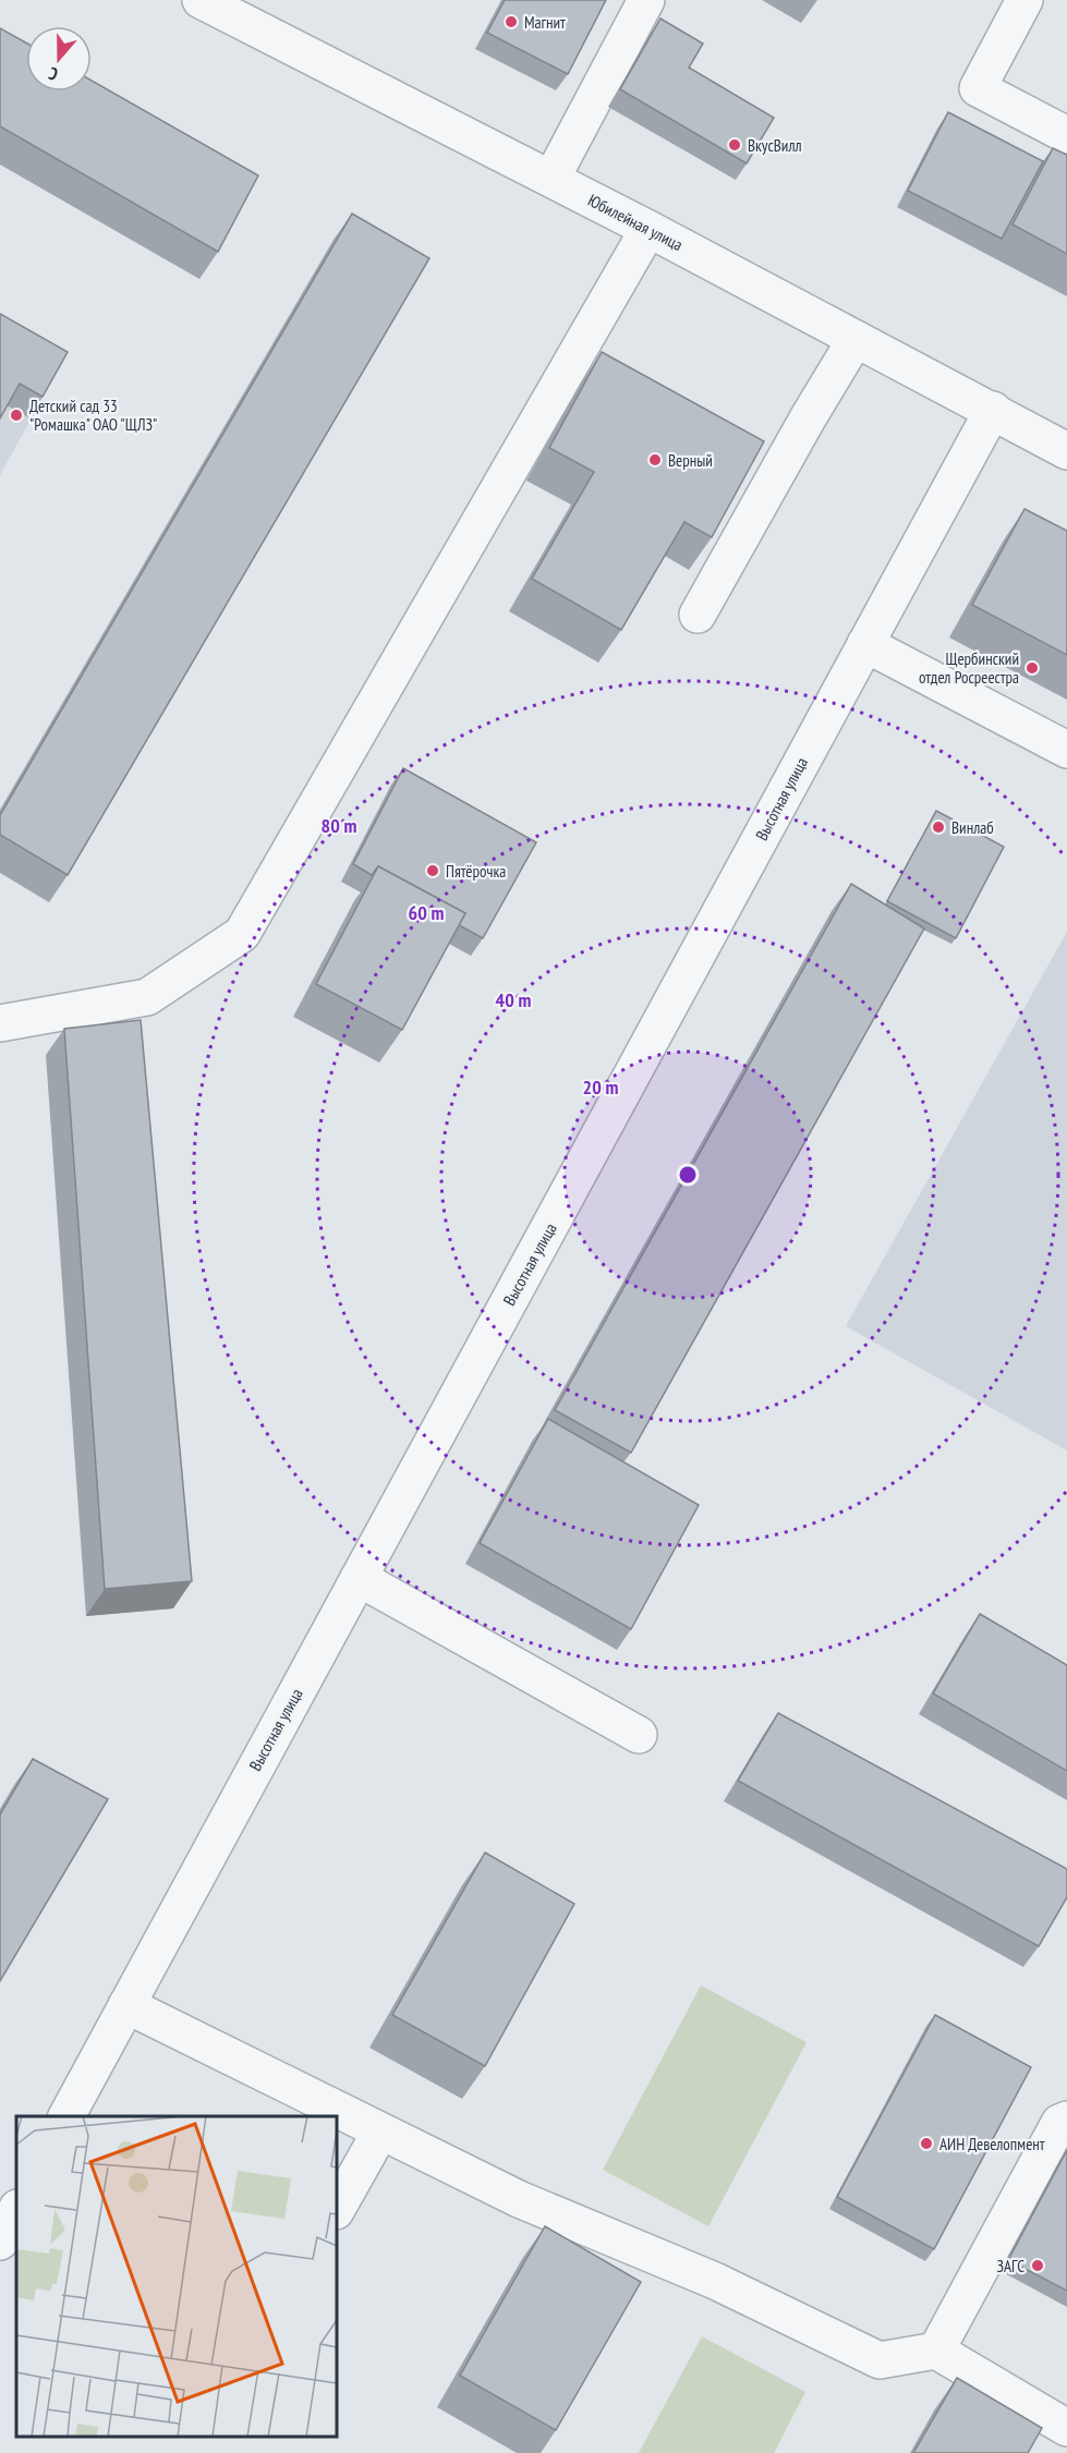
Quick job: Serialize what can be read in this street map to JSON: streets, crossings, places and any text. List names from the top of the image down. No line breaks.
{"streets":{"street":["Юбилейная улица","Высотная улица"]},"crossings":[["Юбилейная улица","Высотная улица"]],"places":["Магнит","ВкусВилл","Детский сад 33 \"Ромашка\" ОАО \"ЩЛЗ\"","Верный","Щербинский отдел Росреестра","Винлаб","Пятёрочка","АИН Девелопмент","ЗАГС"],"north":"bottom","rings":["80 m","60 m","40 m","20 m"]}
